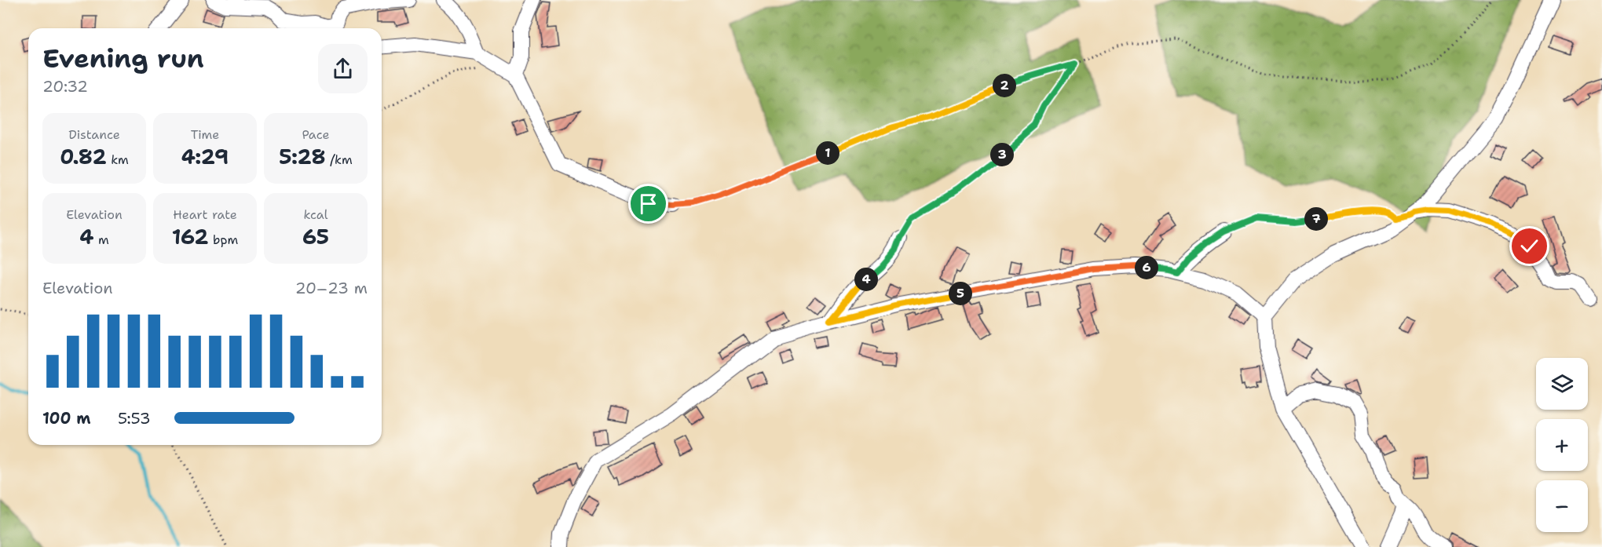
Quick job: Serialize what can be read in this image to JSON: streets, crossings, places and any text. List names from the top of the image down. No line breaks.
{"page":{"heading":["Evening run","20:32"],"pins":["2","1","3","7","6","4","5"],"stats":[["Distance","0.82 km"],["Time","4:29"],["Pace","5:28 /km"],["Elevation","4 m"],["Heart rate","162 bpm"],["kcal","65"]],"chart":["Elevation","20–23 m"],"map_buttons":["+","−"],"list":[{"name":"100 m","note":"5:53"}]}}
